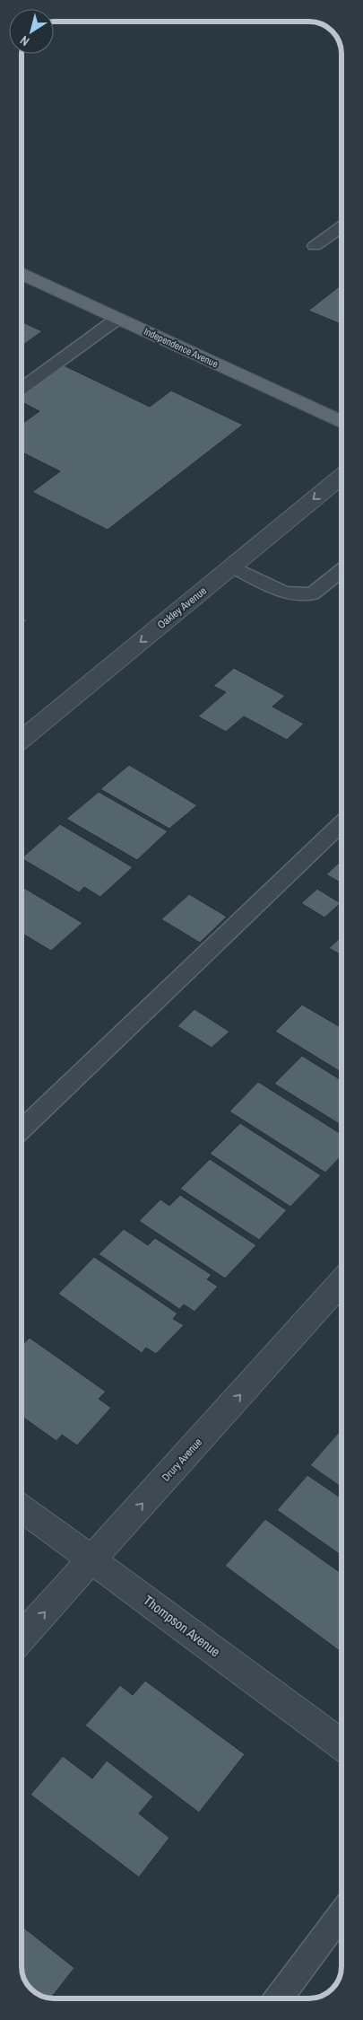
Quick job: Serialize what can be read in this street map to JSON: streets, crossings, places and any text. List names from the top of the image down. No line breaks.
{"streets":{"main road":["Independence Avenue"],"street":["Oakley Avenue","Drury Avenue","Thompson Avenue"]},"crossings":[["Drury Avenue","Thompson Avenue"]],"one_way":["Oakley Avenue","Drury Avenue"],"north":"bottom left"}
